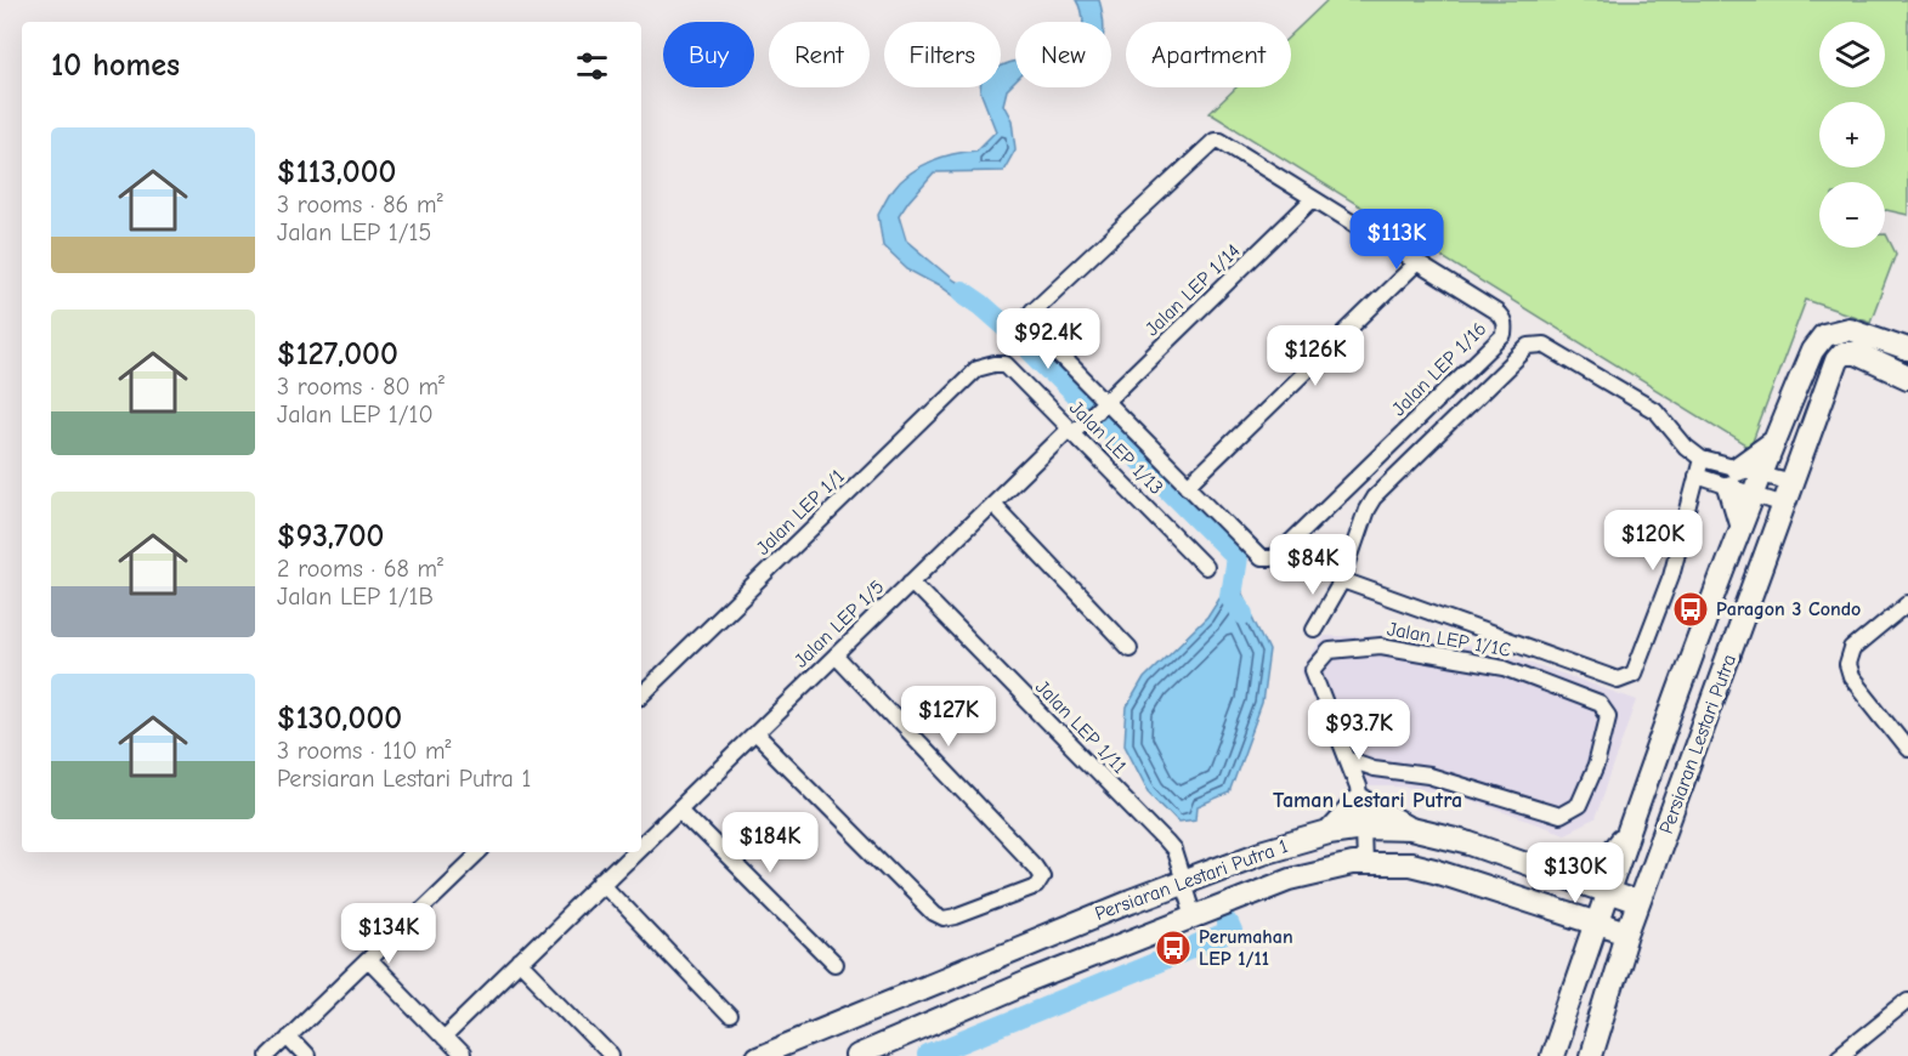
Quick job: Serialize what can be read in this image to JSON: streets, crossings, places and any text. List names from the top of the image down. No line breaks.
{"streets":{"street":["Jalan LEP 1/14","Jalan LEP 1/16","Jalan LEP 1/13","Jalan LEP 1/1","Jalan LEP 1/5","Jalan LEP 1/1C","Jalan LEP 1/11","Persiaran Lestari Putra","Persiaran Lestari Putra 1"]},"crossings":[["Jalan LEP 1/14","Jalan LEP 1/16"],["Jalan LEP 1/14","Jalan LEP 1/13"],["Jalan LEP 1/14","Jalan LEP 1/5"],["Jalan LEP 1/13","Jalan LEP 1/1"],["Jalan LEP 1/13","Jalan LEP 1/5"],["Jalan LEP 1/5","Jalan LEP 1/11"],["Jalan LEP 1/11","Persiaran Lestari Putra 1"],["Persiaran Lestari Putra","Persiaran Lestari Putra 1"]],"districts":["Taman Lestari Putra"],"places":{"bus stop":["Paragon 3 Condo","Perumahan LEP 1/11"]},"page":{"map_buttons":["+","−"],"chip":["Buy","Rent","Filters","New","Apartment"],"heading":"10 homes","list":[{"name":"$113,000","note":"3 rooms · 86 m² · Jalan LEP 1/15"},{"name":"$127,000","note":"3 rooms · 80 m² · Jalan LEP 1/10"},{"name":"$93,700","note":"2 rooms · 68 m² · Jalan LEP 1/1B"},{"name":"$130,000","note":"3 rooms · 110 m² · Persiaran Lestari Putra 1"}],"price":["$113K","$92.4K","$126K","$120K","$84K","$127K","$93.7K","$184K","$130K","$134K"]}}
